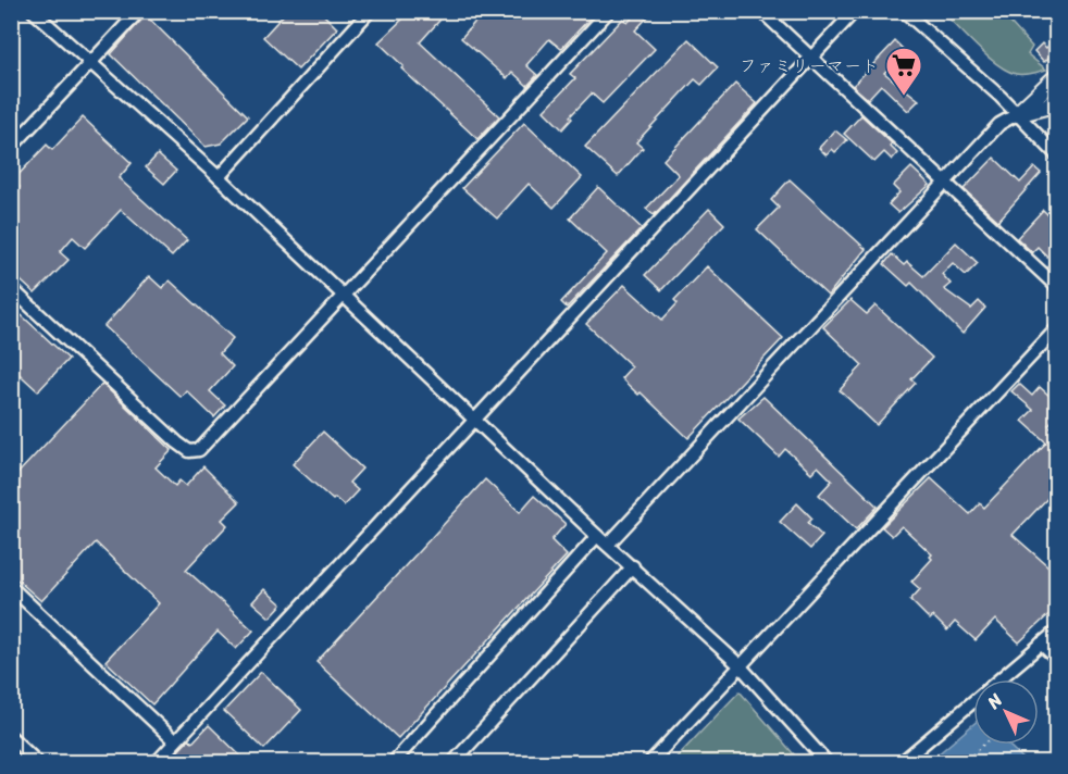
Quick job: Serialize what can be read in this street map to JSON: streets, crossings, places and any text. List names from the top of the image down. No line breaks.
{"places":{"supermarket":["ファミリーマート"]},"north":"top left"}
